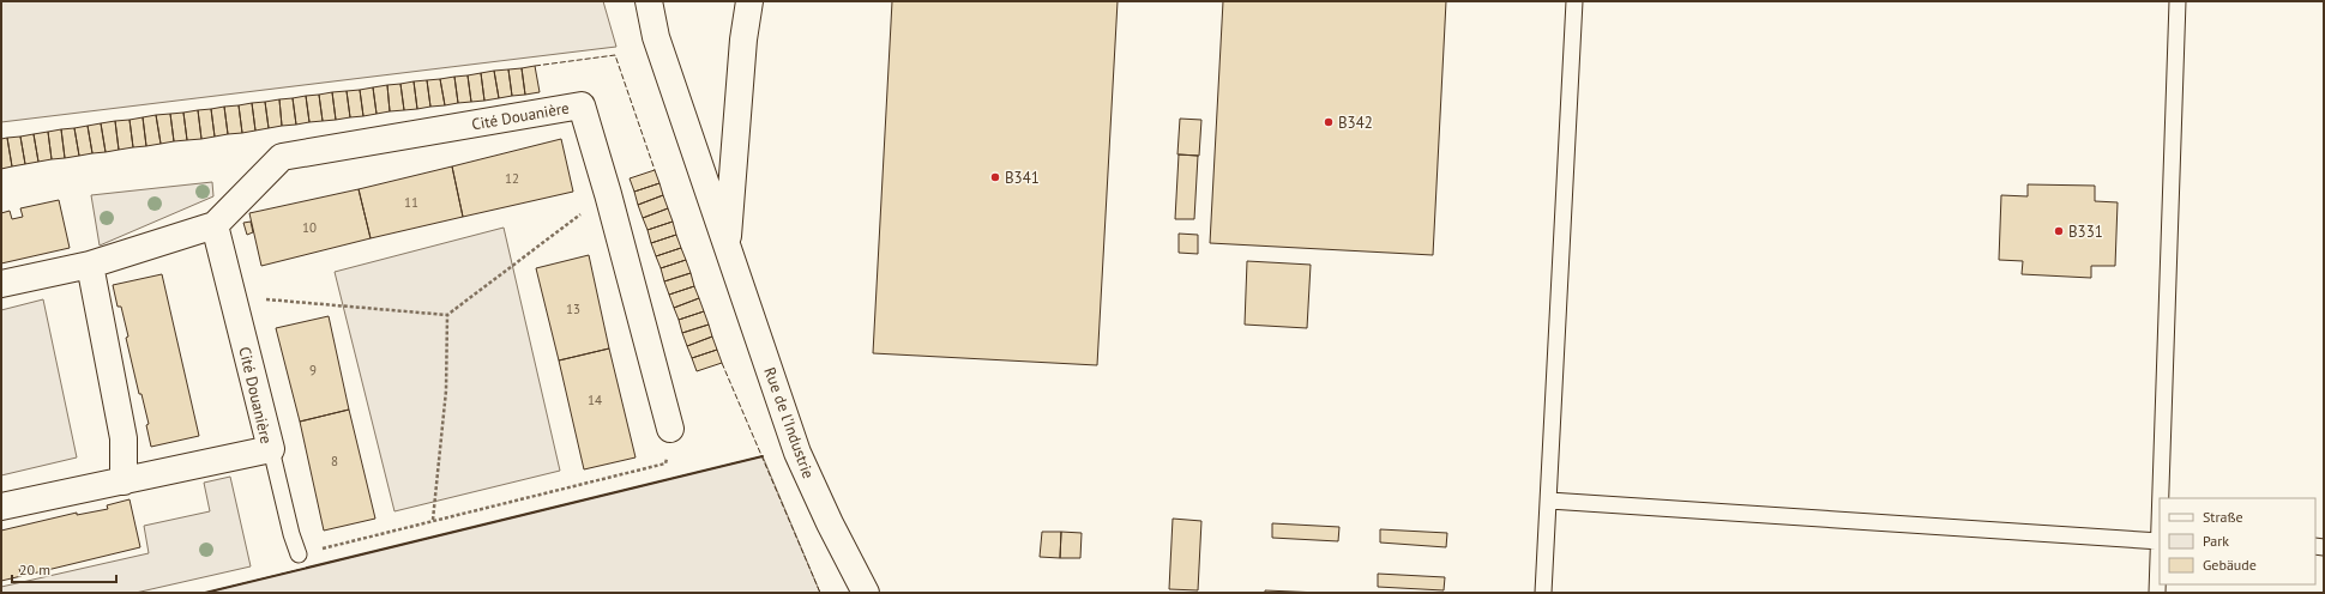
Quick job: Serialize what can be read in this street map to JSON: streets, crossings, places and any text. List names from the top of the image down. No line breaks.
{"streets":{"street":["Cité Douanière","Rue de l'Industrie"]},"places":["B342","B341","B331"],"house_numbers":["12","11","10","13","9","14","8"],"legend":["Straße","Park","Gebäude"],"scale_bar":"20 m"}
